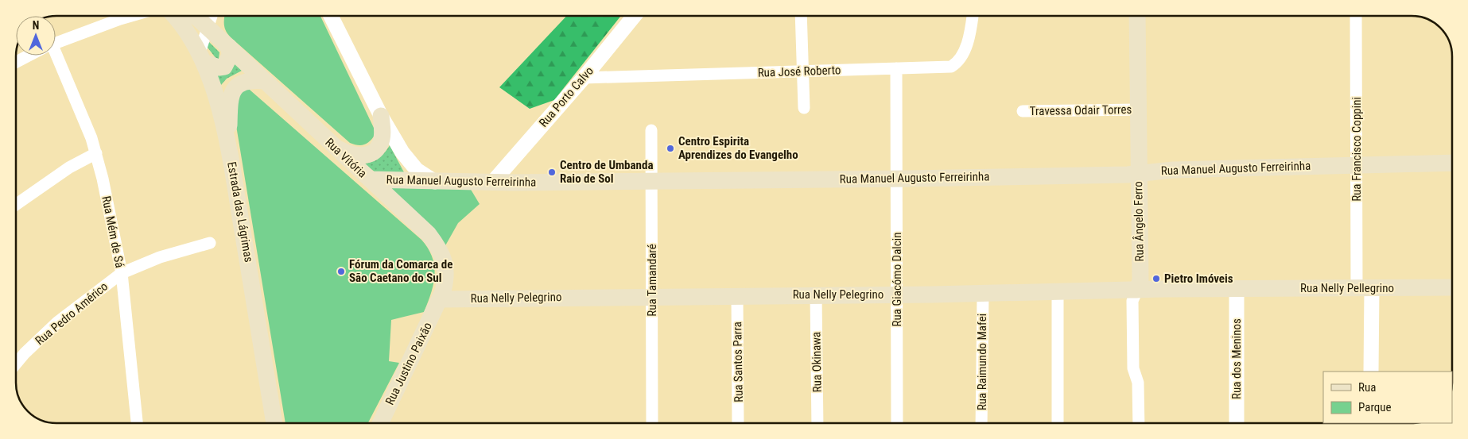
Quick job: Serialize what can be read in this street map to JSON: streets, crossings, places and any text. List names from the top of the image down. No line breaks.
{"streets":{"main road":["Rua Vitória","Rua Manuel Augusto Ferreirinha","Estrada das Lágrimas","Rua Ângelo Ferro","Rua Nelly Pellegrino","Rua Nelly Pelegrino","Rua Justino Paixão"],"street":["Rua José Roberto","Rua Porto Calvo","Travessa Odair Torres","Rua Francisco Coppini","Rua Mém de Sá","Rua Giacómo Dalcin","Rua Tamandaré","Rua Pedro Américo","Rua dos Meninos","Rua Santos Parra","Rua Okinawa","Rua Raimundo Mafei"]},"crossings":[["Rua José Roberto","Rua Porto Calvo"],["Rua José Roberto","Rua Giacómo Dalcin"],["Rua Porto Calvo","Rua Manuel Augusto Ferreirinha"],["Travessa Odair Torres","Rua Ângelo Ferro"],["Rua Francisco Coppini","Rua Manuel Augusto Ferreirinha"],["Rua Francisco Coppini","Rua Nelly Pellegrino"],["Rua Vitória","Rua Manuel Augusto Ferreirinha"],["Rua Vitória","Rua Nelly Pelegrino"],["Rua Vitória","Rua Justino Paixão"],["Rua Manuel Augusto Ferreirinha","Rua Ângelo Ferro"],["Rua Manuel Augusto Ferreirinha","Rua Giacómo Dalcin"],["Rua Manuel Augusto Ferreirinha","Rua Tamandaré"],["Rua Ângelo Ferro","Rua Nelly Pelegrino"],["Rua Mém de Sá","Rua Pedro Américo"],["Rua Giacómo Dalcin","Rua Nelly Pelegrino"],["Rua Tamandaré","Rua Nelly Pelegrino"],["Rua Nelly Pellegrino","Rua Nelly Pelegrino"],["Rua Nelly Pellegrino","Rua dos Meninos"],["Rua Nelly Pelegrino","Rua dos Meninos"],["Rua Nelly Pelegrino","Rua Santos Parra"],["Rua Nelly Pelegrino","Rua Okinawa"],["Rua Nelly Pelegrino","Rua Raimundo Mafei"],["Rua Nelly Pelegrino","Rua Justino Paixão"]],"places":["Centro Espirita Aprendizes do Evangelho","Centro de Umbanda Raio de Sol","Fórum da Comarca de São Caetano do Sul","Pietro Imóveis"],"legend":["Rua","Parque"],"north":"top"}
